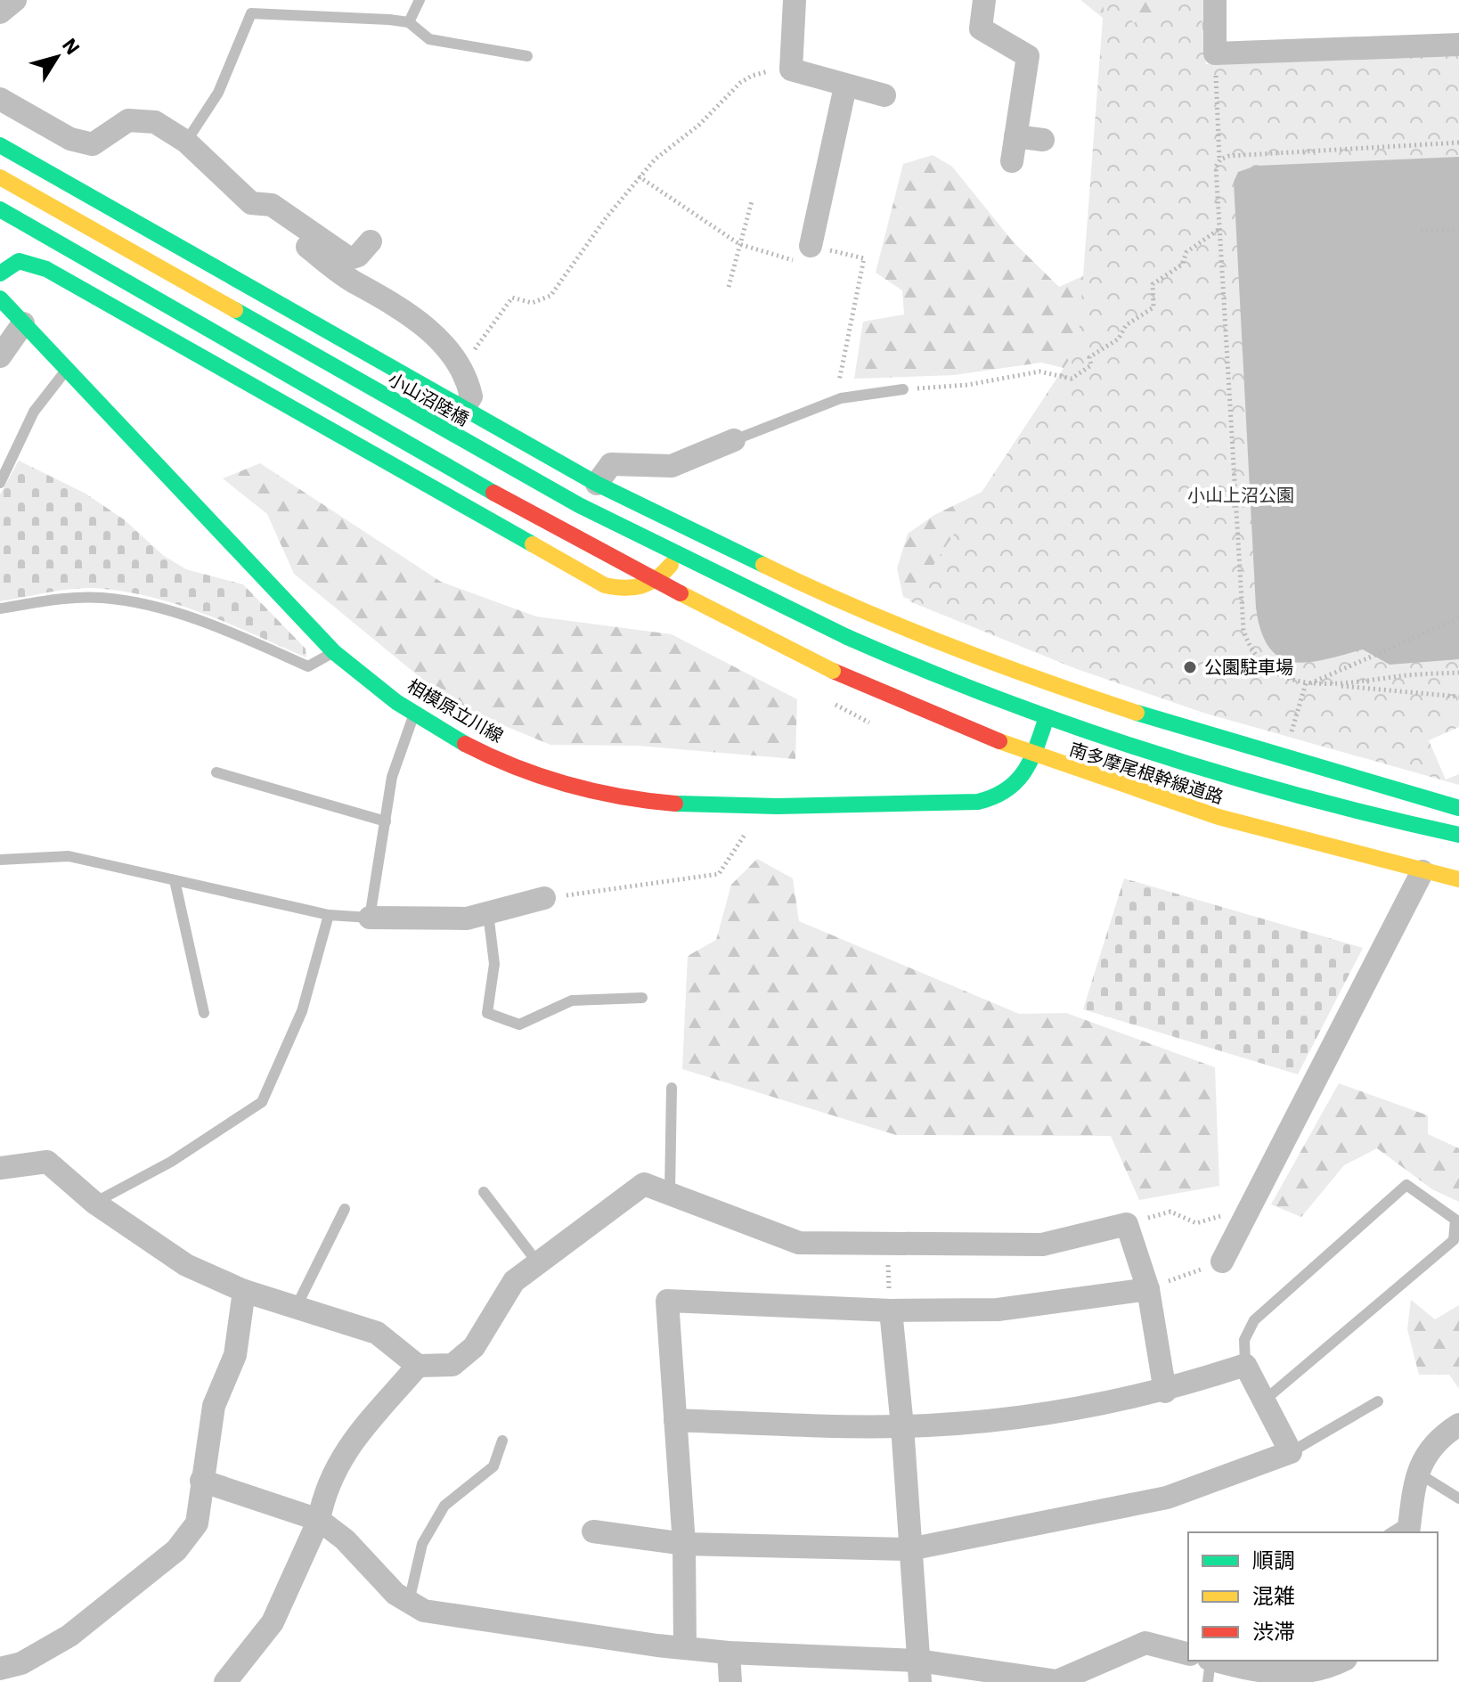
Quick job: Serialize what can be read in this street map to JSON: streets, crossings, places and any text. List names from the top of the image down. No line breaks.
{"streets":{"main road":["小山沼陸橋","相模原立川線","南多摩尾根幹線道路"]},"crossings":[["小山沼陸橋","南多摩尾根幹線道路"],["相模原立川線","南多摩尾根幹線道路"]],"parks":["小山上沼公園"],"places":["公園駐車場"],"legend":["順調","混雑","渋滞"],"north":"top right"}
